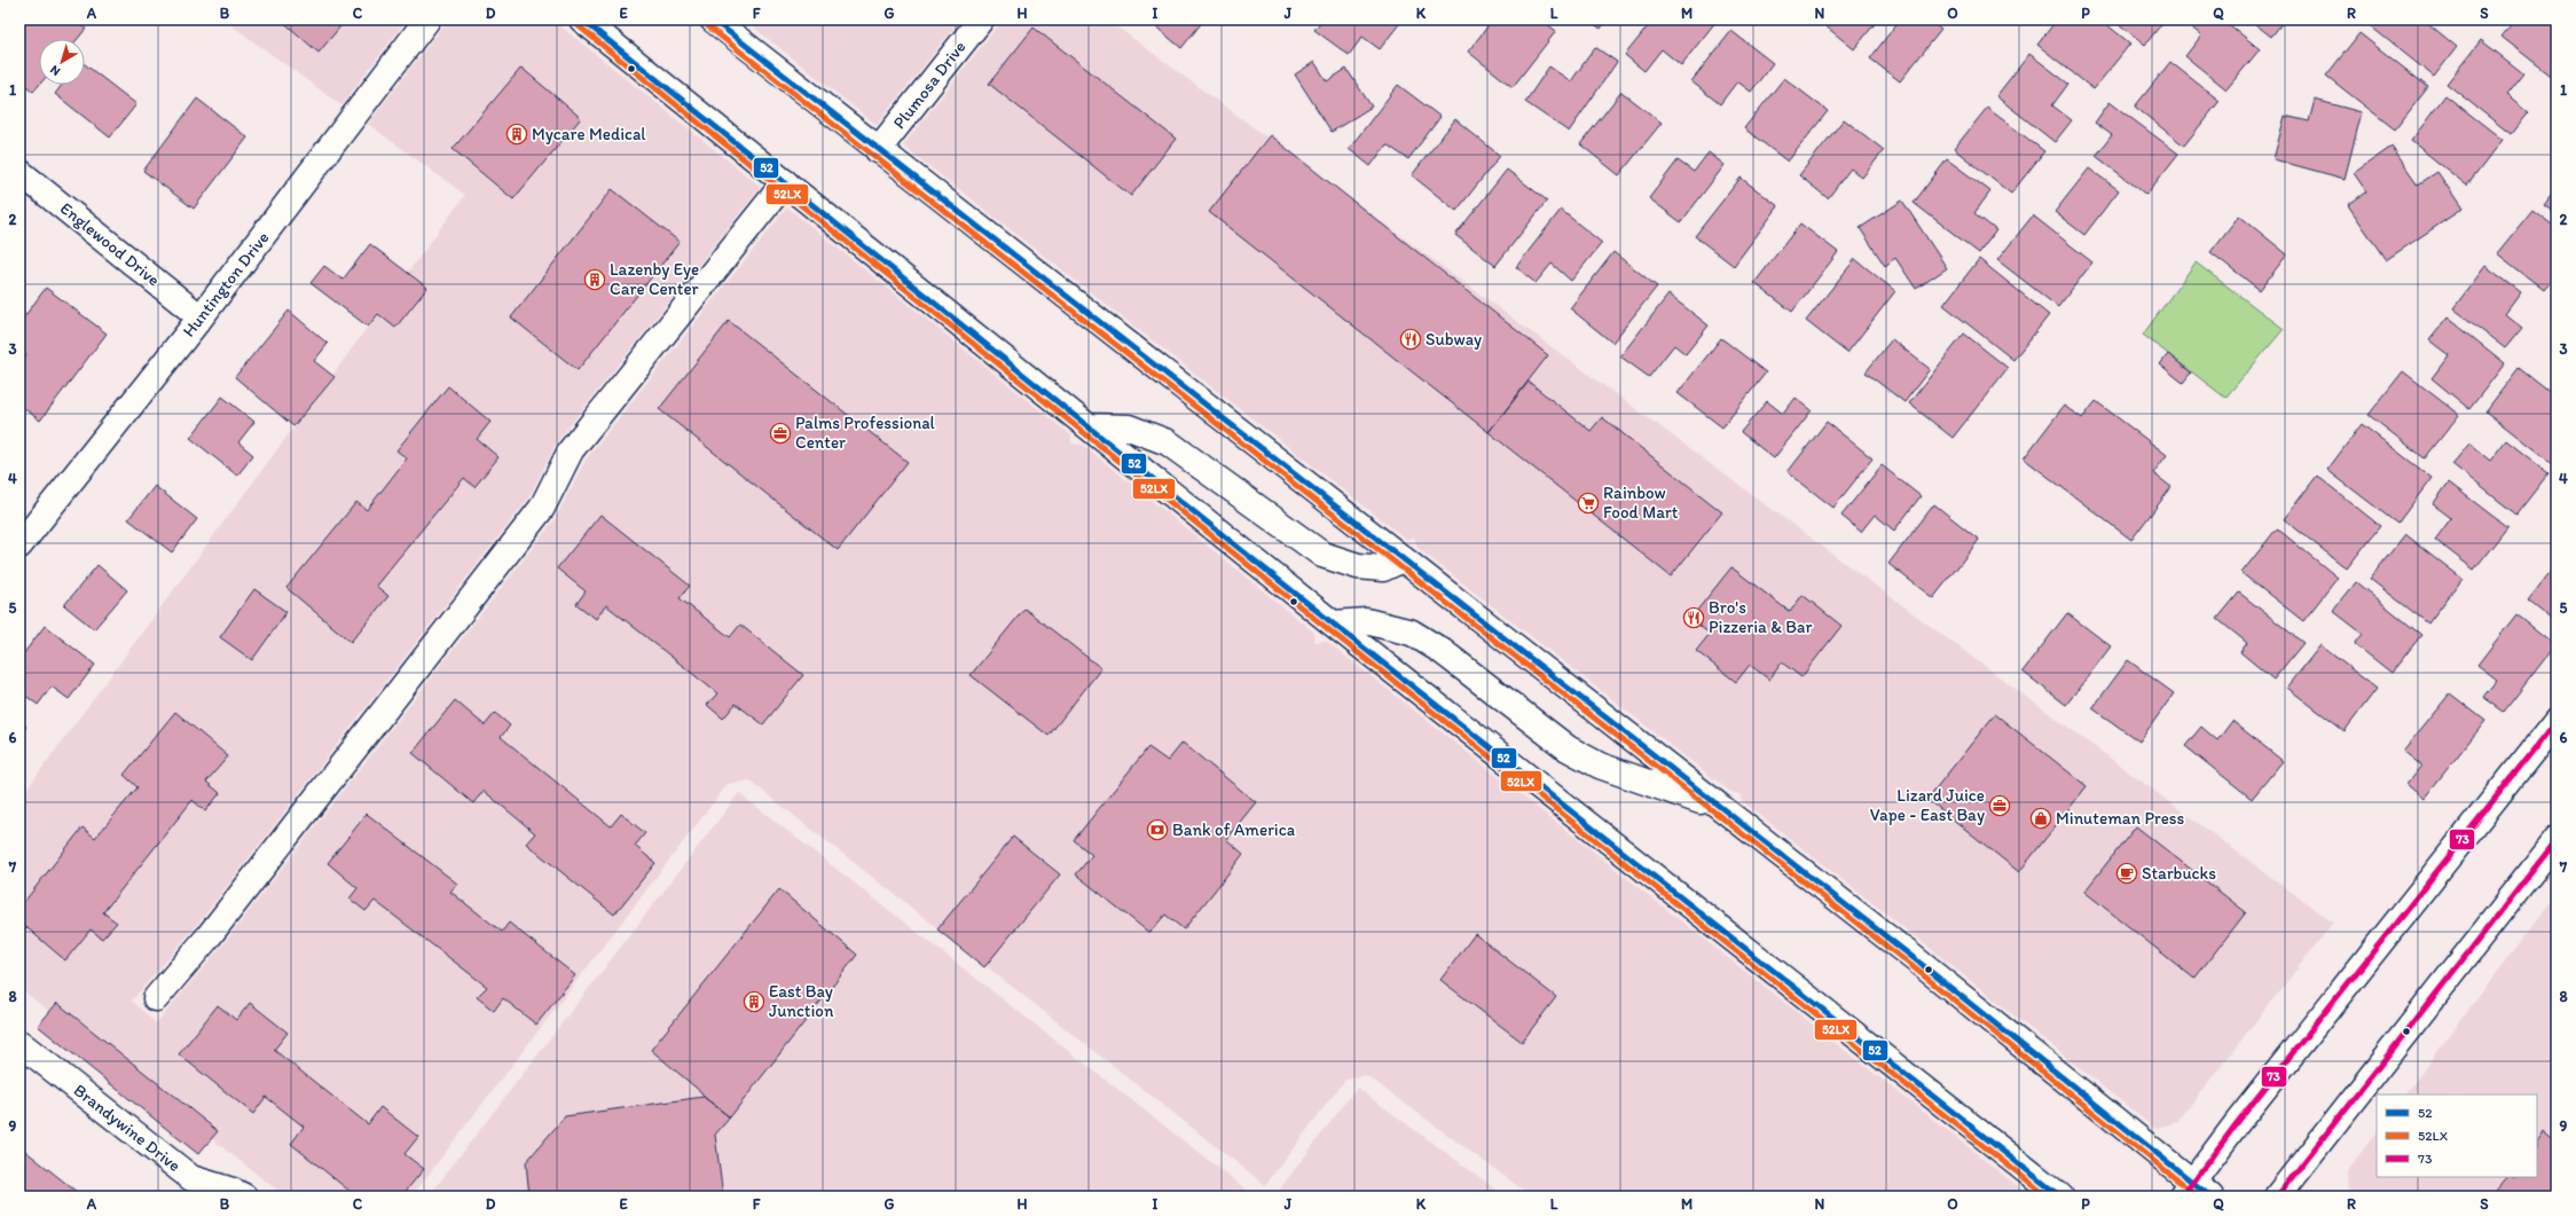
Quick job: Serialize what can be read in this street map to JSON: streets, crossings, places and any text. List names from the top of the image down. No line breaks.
{"streets":{"main road":["Plumosa Drive","Englewood Drive","Huntington Drive","Brandywine Drive"]},"crossings":[["Englewood Drive","Huntington Drive"]],"places":{"building":["Mycare Medical","Lazenby Eye Care Center","East Bay Junction"],"restaurant":["Subway","Bro's Pizzeria & Bar"],"office":["Palms Professional Center","Lizard Juice Vape - East Bay"],"supermarket":["Rainbow Food Mart"],"shop":["Minuteman Press"],"bank":["Bank of America"],"cafe":["Starbucks"]},"lines":["transit line 52","transit line 52LX","transit line 73"],"legend":["52","52LX","73"],"north":"bottom left","grid":{"columns":["A","B","C","D","E","F","G","H","I","J","K","L","M","N","O","P","Q","R","S"],"rows":["1","2","3","4","5","6","7","8","9"]}}
